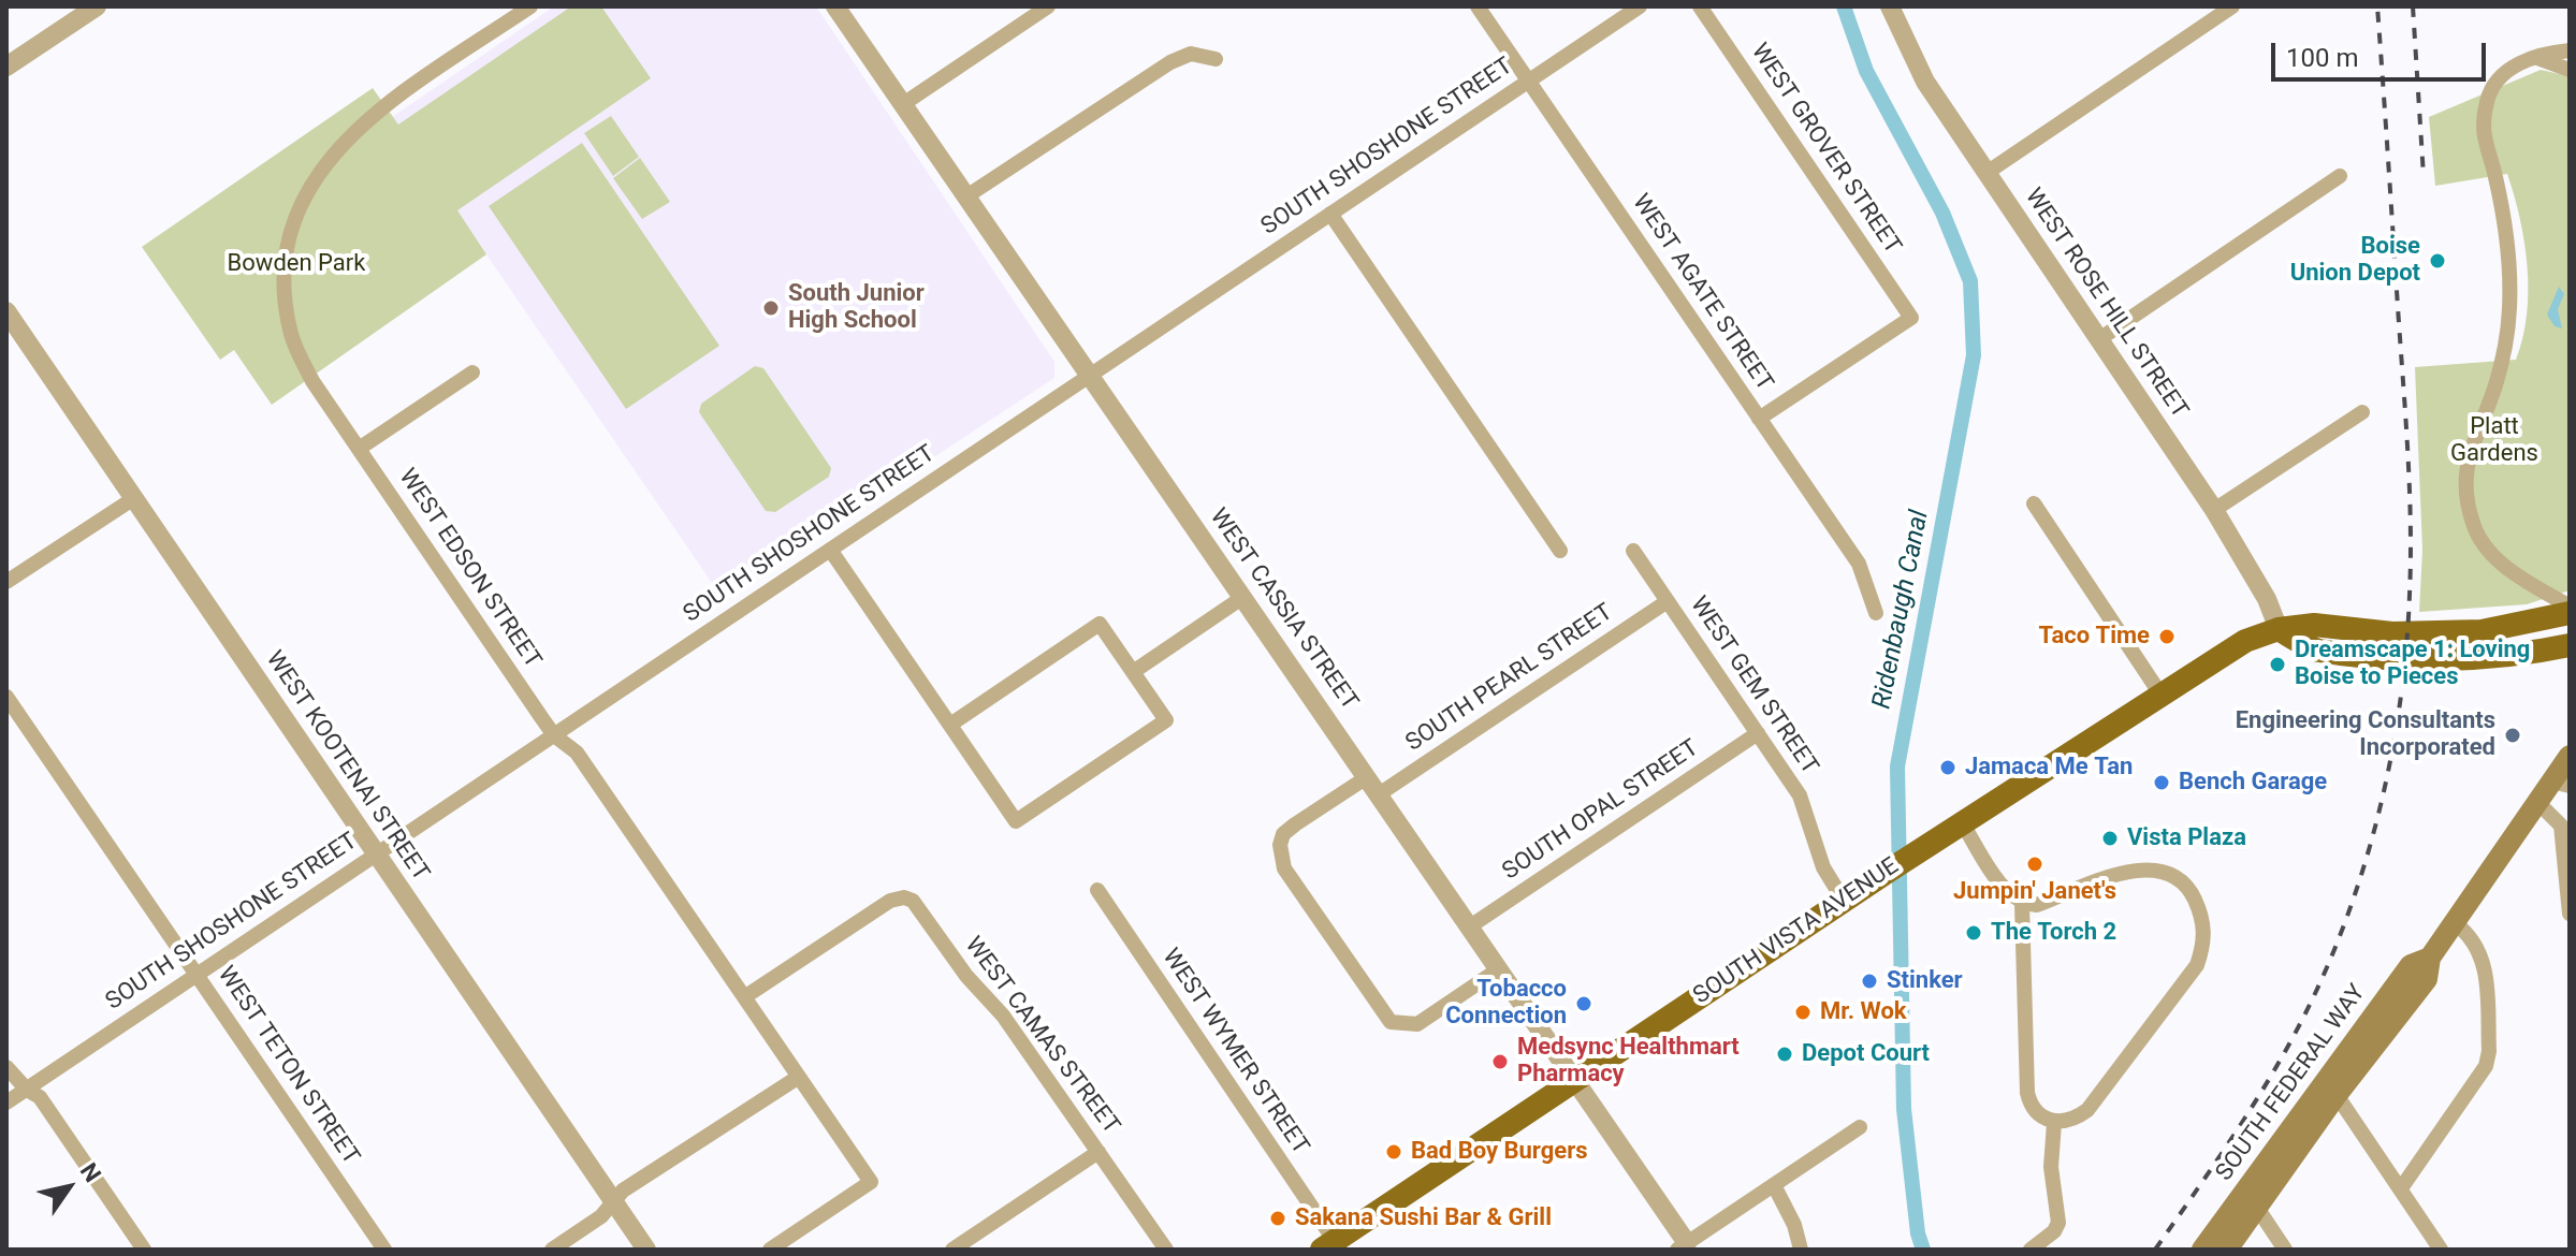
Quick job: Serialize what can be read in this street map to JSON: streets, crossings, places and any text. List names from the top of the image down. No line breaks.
{"streets":{"main road":["SOUTH VISTA AVENUE","SOUTH FEDERAL WAY"],"street":["SOUTH SHOSHONE STREET","WEST GROVER STREET","WEST AGATE STREET","WEST ROSE HILL STREET","WEST EDSON STREET","WEST CASSIA STREET","SOUTH PEARL STREET","WEST GEM STREET","WEST KOOTENAI STREET","SOUTH OPAL STREET","WEST CAMAS STREET","WEST WYMER STREET","WEST TETON STREET"]},"crossings":[["SOUTH SHOSHONE STREET","WEST AGATE STREET"],["SOUTH SHOSHONE STREET","WEST EDSON STREET"],["SOUTH SHOSHONE STREET","WEST CASSIA STREET"],["SOUTH SHOSHONE STREET","WEST KOOTENAI STREET"],["SOUTH SHOSHONE STREET","WEST TETON STREET"],["WEST GROVER STREET","WEST AGATE STREET"],["WEST ROSE HILL STREET","SOUTH VISTA AVENUE"],["WEST EDSON STREET","WEST CAMAS STREET"],["WEST CASSIA STREET","SOUTH PEARL STREET"],["WEST CASSIA STREET","SOUTH OPAL STREET"],["WEST CASSIA STREET","SOUTH VISTA AVENUE"],["SOUTH PEARL STREET","WEST GEM STREET"],["WEST GEM STREET","SOUTH OPAL STREET"],["WEST GEM STREET","SOUTH VISTA AVENUE"],["SOUTH VISTA AVENUE","WEST WYMER STREET"]],"water":["Ridenbaugh Canal"],"parks":["Bowden Park","Platt Gardens"],"places":["Boise Union Depot","South Junior High School","Taco Time","Dreamscape 1: Loving Boise to Pieces","Engineering Consultants Incorporated","Jamaca Me Tan","Bench Garage","Vista Plaza","Jumpin' Janet's","The Torch 2","Stinker","Tobacco Connection","Mr. Wok","Depot Court","Medsync Healthmart Pharmacy","Bad Boy Burgers","Sakana Sushi Bar & Grill"],"scale_bar":"100 m","north":"top right"}
